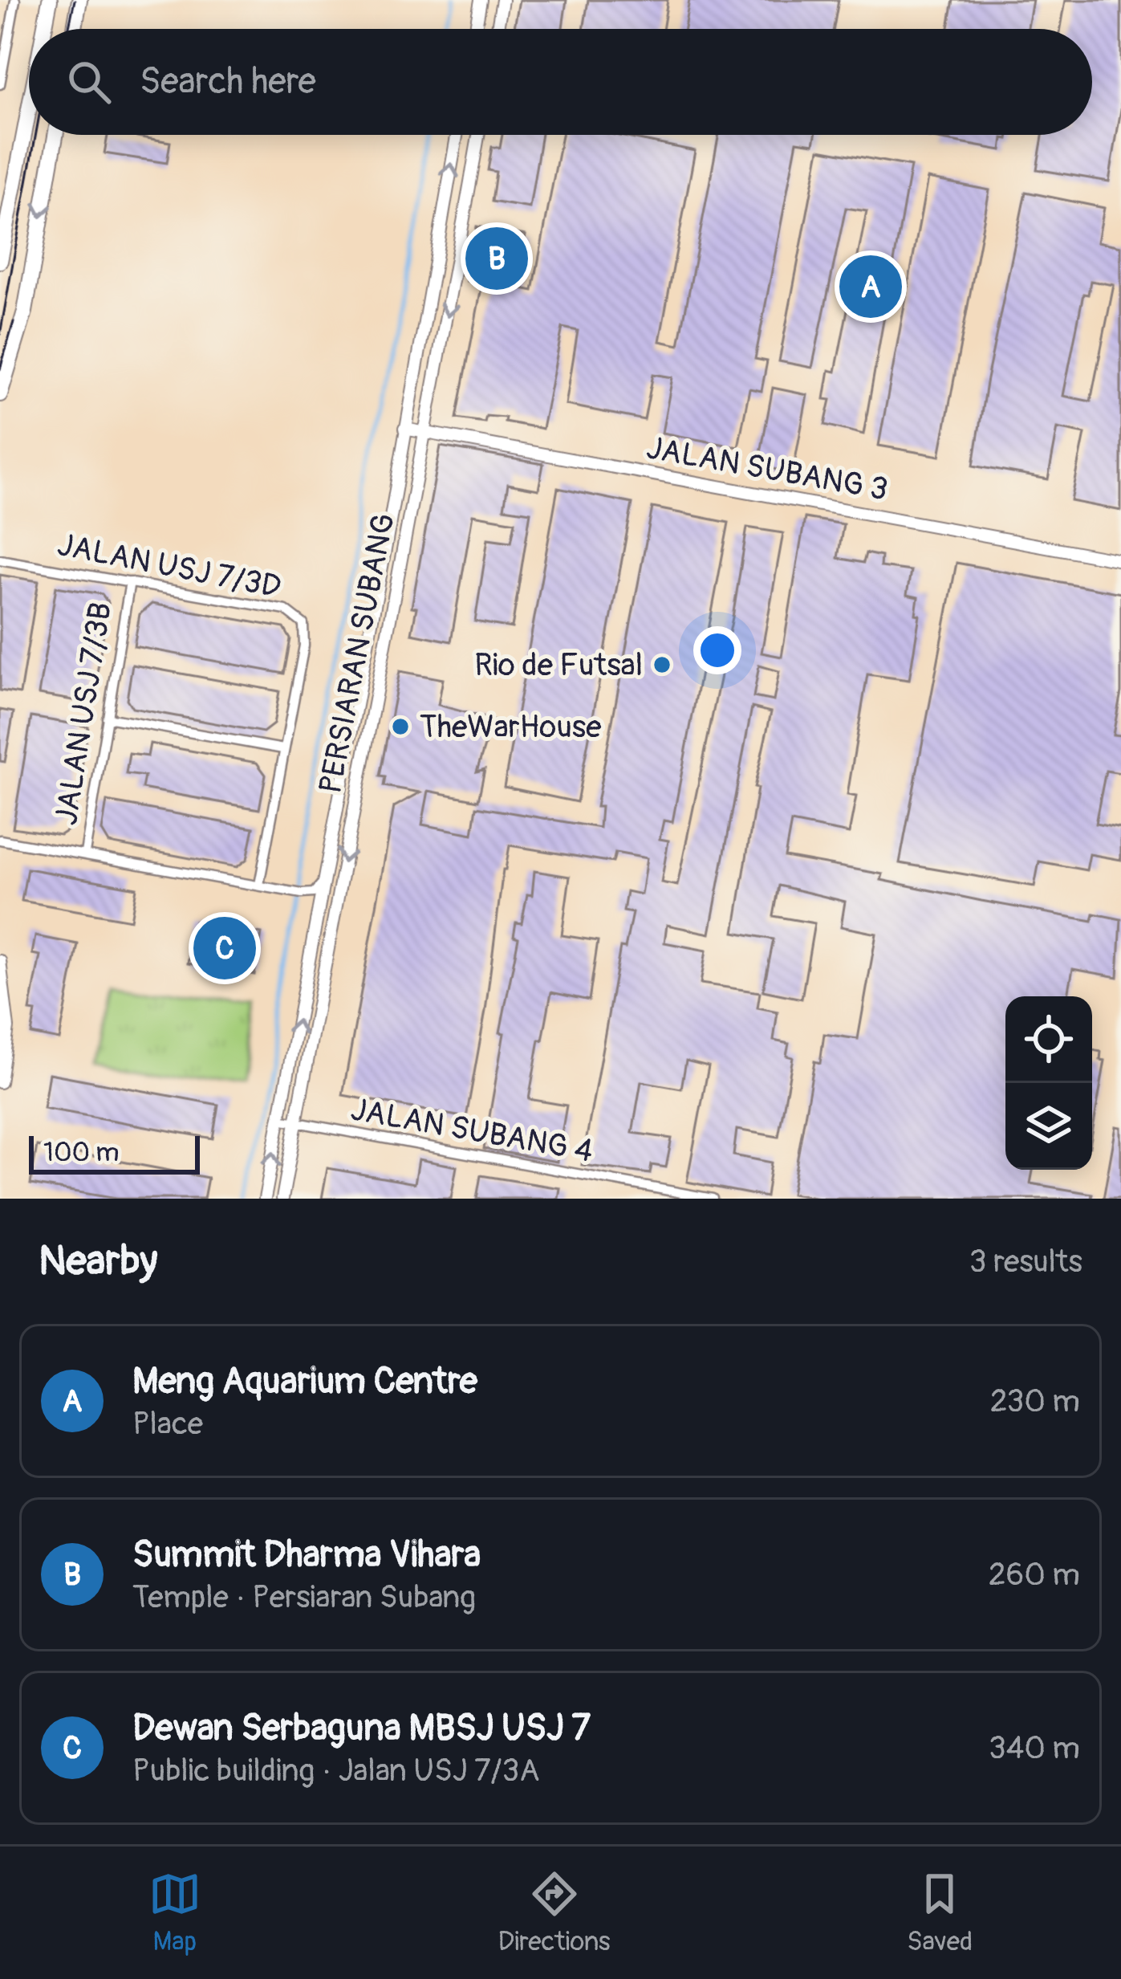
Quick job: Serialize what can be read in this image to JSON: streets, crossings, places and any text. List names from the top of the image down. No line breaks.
{"streets":{"street":["JALAN SUBANG 3","JALAN USJ 7/3D","PERSIARAN SUBANG","JALAN USJ 7/3B","JALAN SUBANG 4"]},"crossings":[["JALAN SUBANG 3","PERSIARAN SUBANG"],["JALAN USJ 7/3D","JALAN USJ 7/3B"],["PERSIARAN SUBANG","JALAN SUBANG 4"]],"places":["Rio de Futsal","TheWarHouse"],"scale_bar":"100 m","page":{"search":"Search here","pins":["B","A","C"],"scale":"100 m","heading":["Nearby","3 results"],"list":[{"mark":"A","name":"Meng Aquarium Centre","note":"Place","value":"230 m"},{"mark":"B","name":"Summit Dharma Vihara","note":"Temple · Persiaran Subang","value":"260 m"},{"mark":"C","name":"Dewan Serbaguna MBSJ USJ 7","note":"Public building · Jalan USJ 7/3A","value":"340 m"}],"nav":["Map","Directions","Saved"]}}
